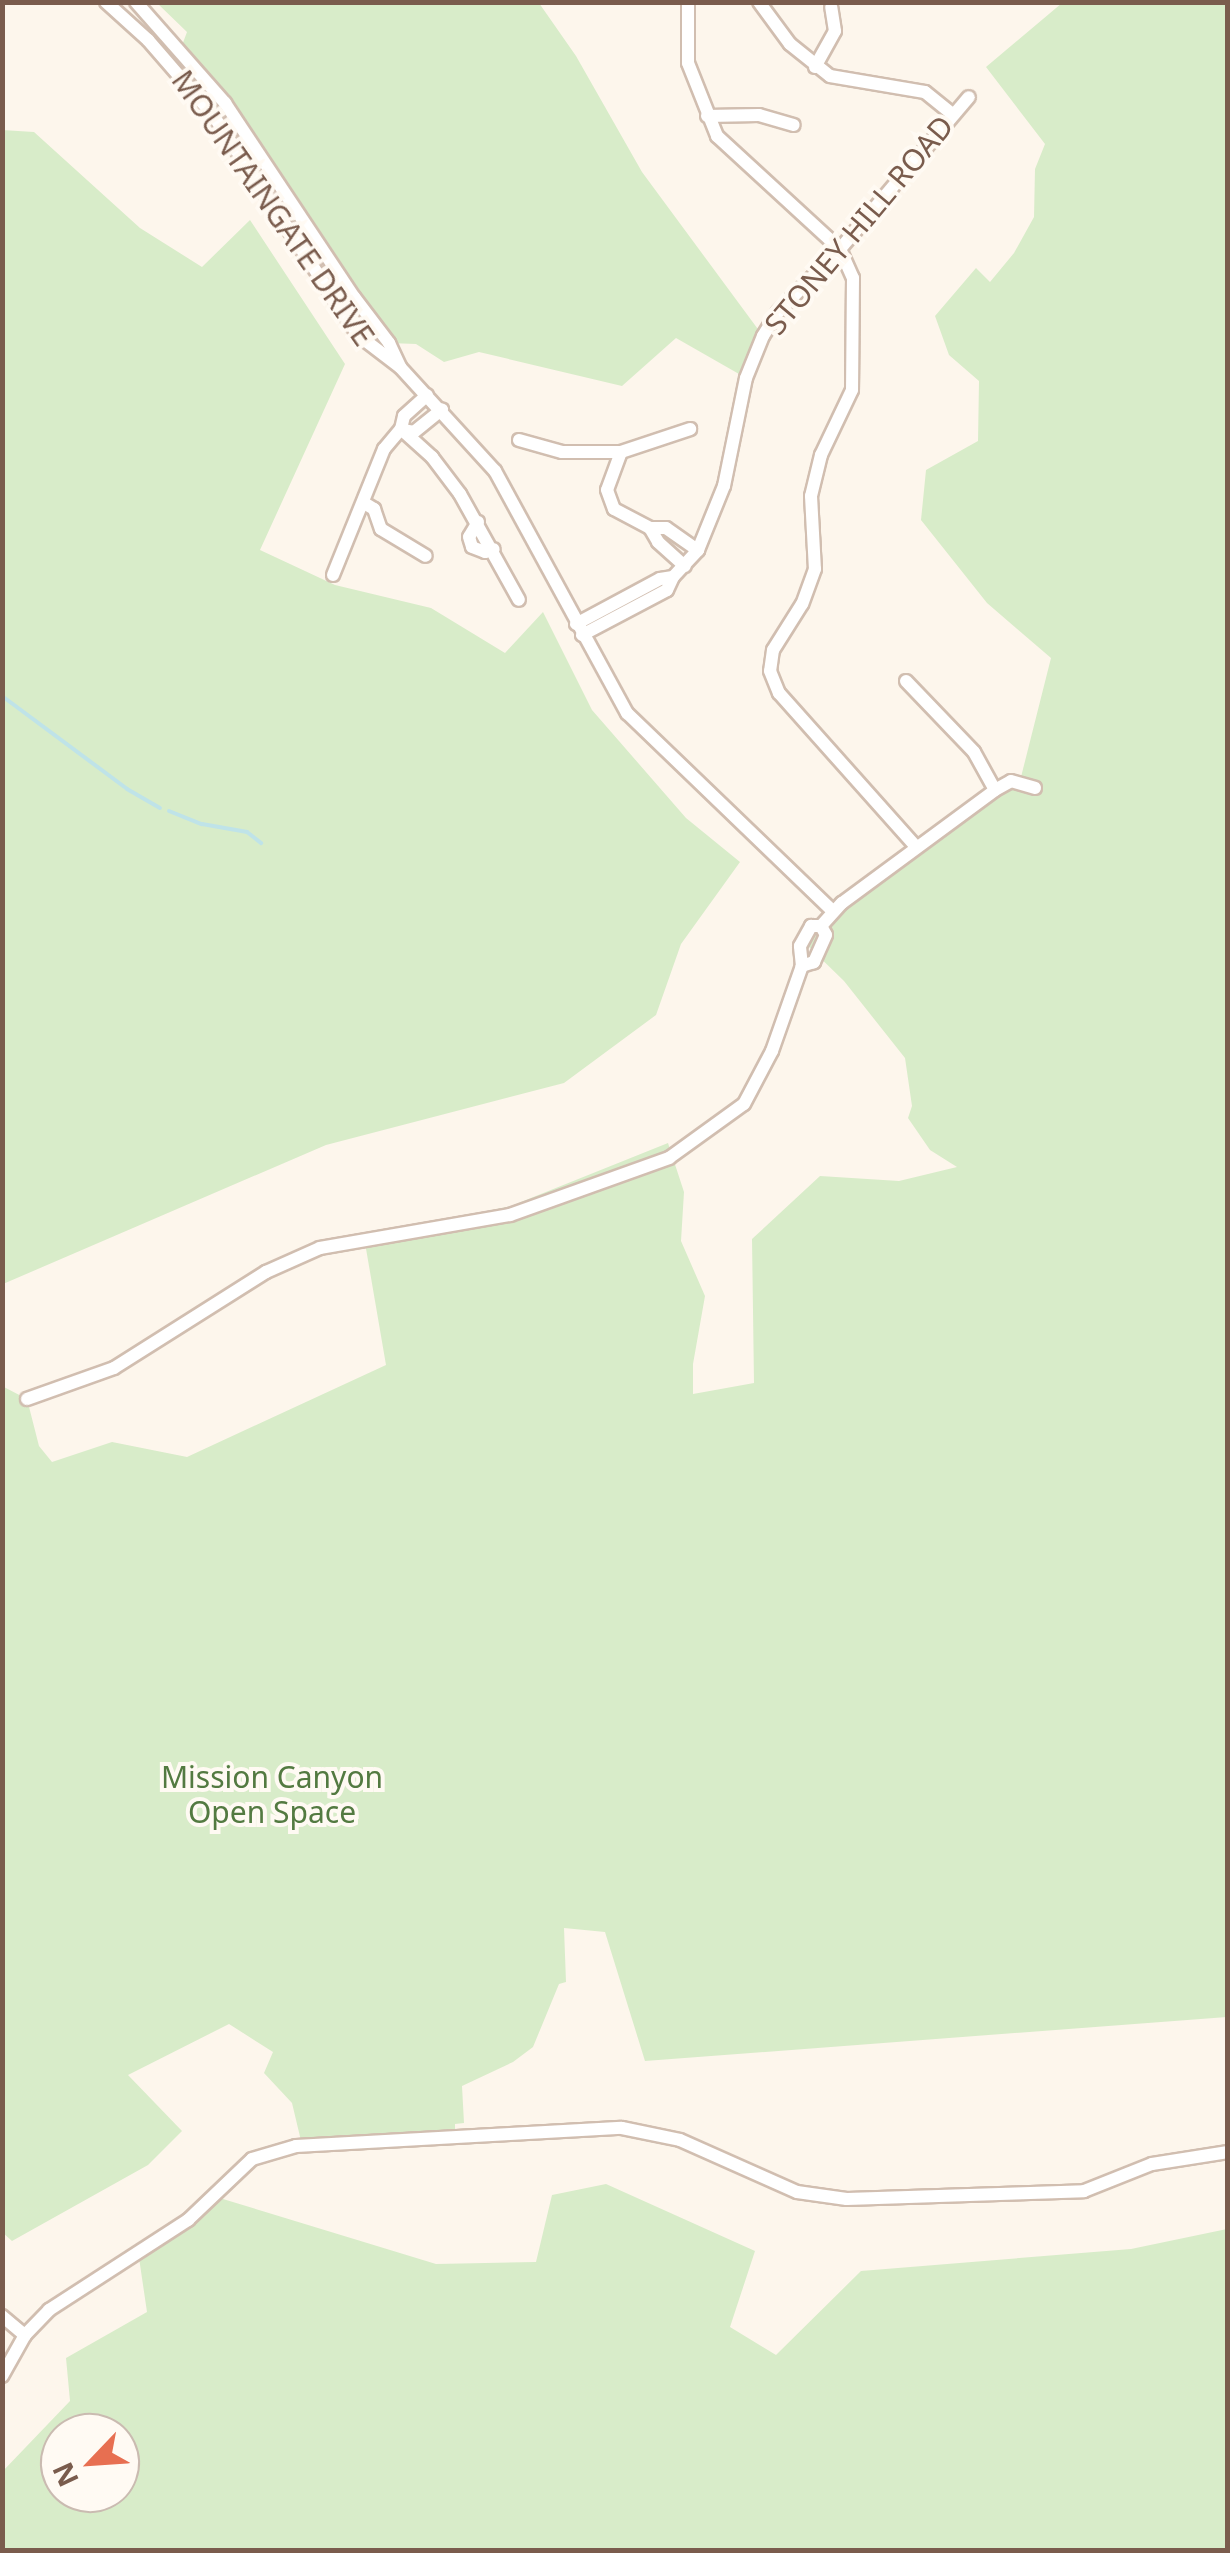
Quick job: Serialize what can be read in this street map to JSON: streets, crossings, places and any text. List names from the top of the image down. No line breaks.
{"streets":{"street":["MOUNTAINGATE DRIVE","STONEY HILL ROAD"]},"crossings":[["MOUNTAINGATE DRIVE","STONEY HILL ROAD"]],"parks":["Mission Canyon Open Space"],"north":"bottom left"}
